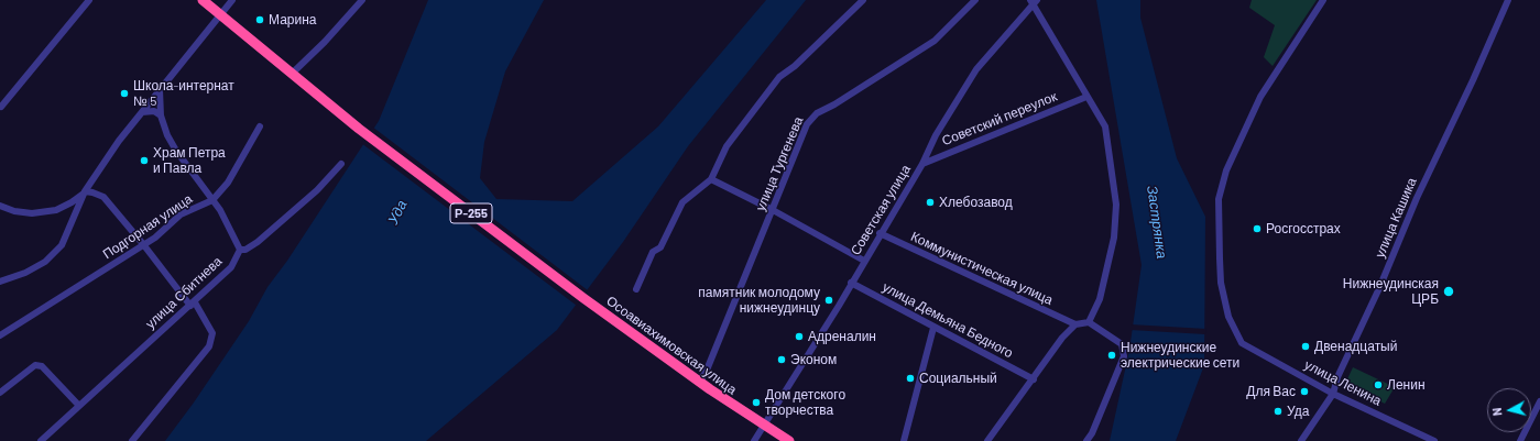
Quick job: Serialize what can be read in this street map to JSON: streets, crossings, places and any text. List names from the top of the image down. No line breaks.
{"streets":{"highway":["Р-255","Осоавиахимовская улица"],"street":["Советский переулок","улица Тургенева","Советская улица","улица Кашика","Подгорная улица","Коммунистическая улица","улица Сбитнева","улица Демьяна Бедного","улица Ленина"]},"crossings":[["Советский переулок","Советская улица"],["улица Тургенева","Осоавиахимовская улица"],["Советская улица","Коммунистическая улица"],["Советская улица","улица Демьяна Бедного"],["Советская улица","Осоавиахимовская улица"],["Р-255","Осоавиахимовская улица"],["улица Кашика","улица Ленина"]],"water":["Уда","Застрянка"],"places":["Марина","Школа-интернат № 5","Храм Петра и Павла","Хлебозавод","Росгосстрах","Нижнеудинская ЦРБ","памятник молодому нижнеудинцу","Адреналин","Двенадцатый","Нижнеудинские электрические сети","Эконом","Социальный","Ленин","Для Вас","Дом детского творчества","Уда"],"north":"left"}
